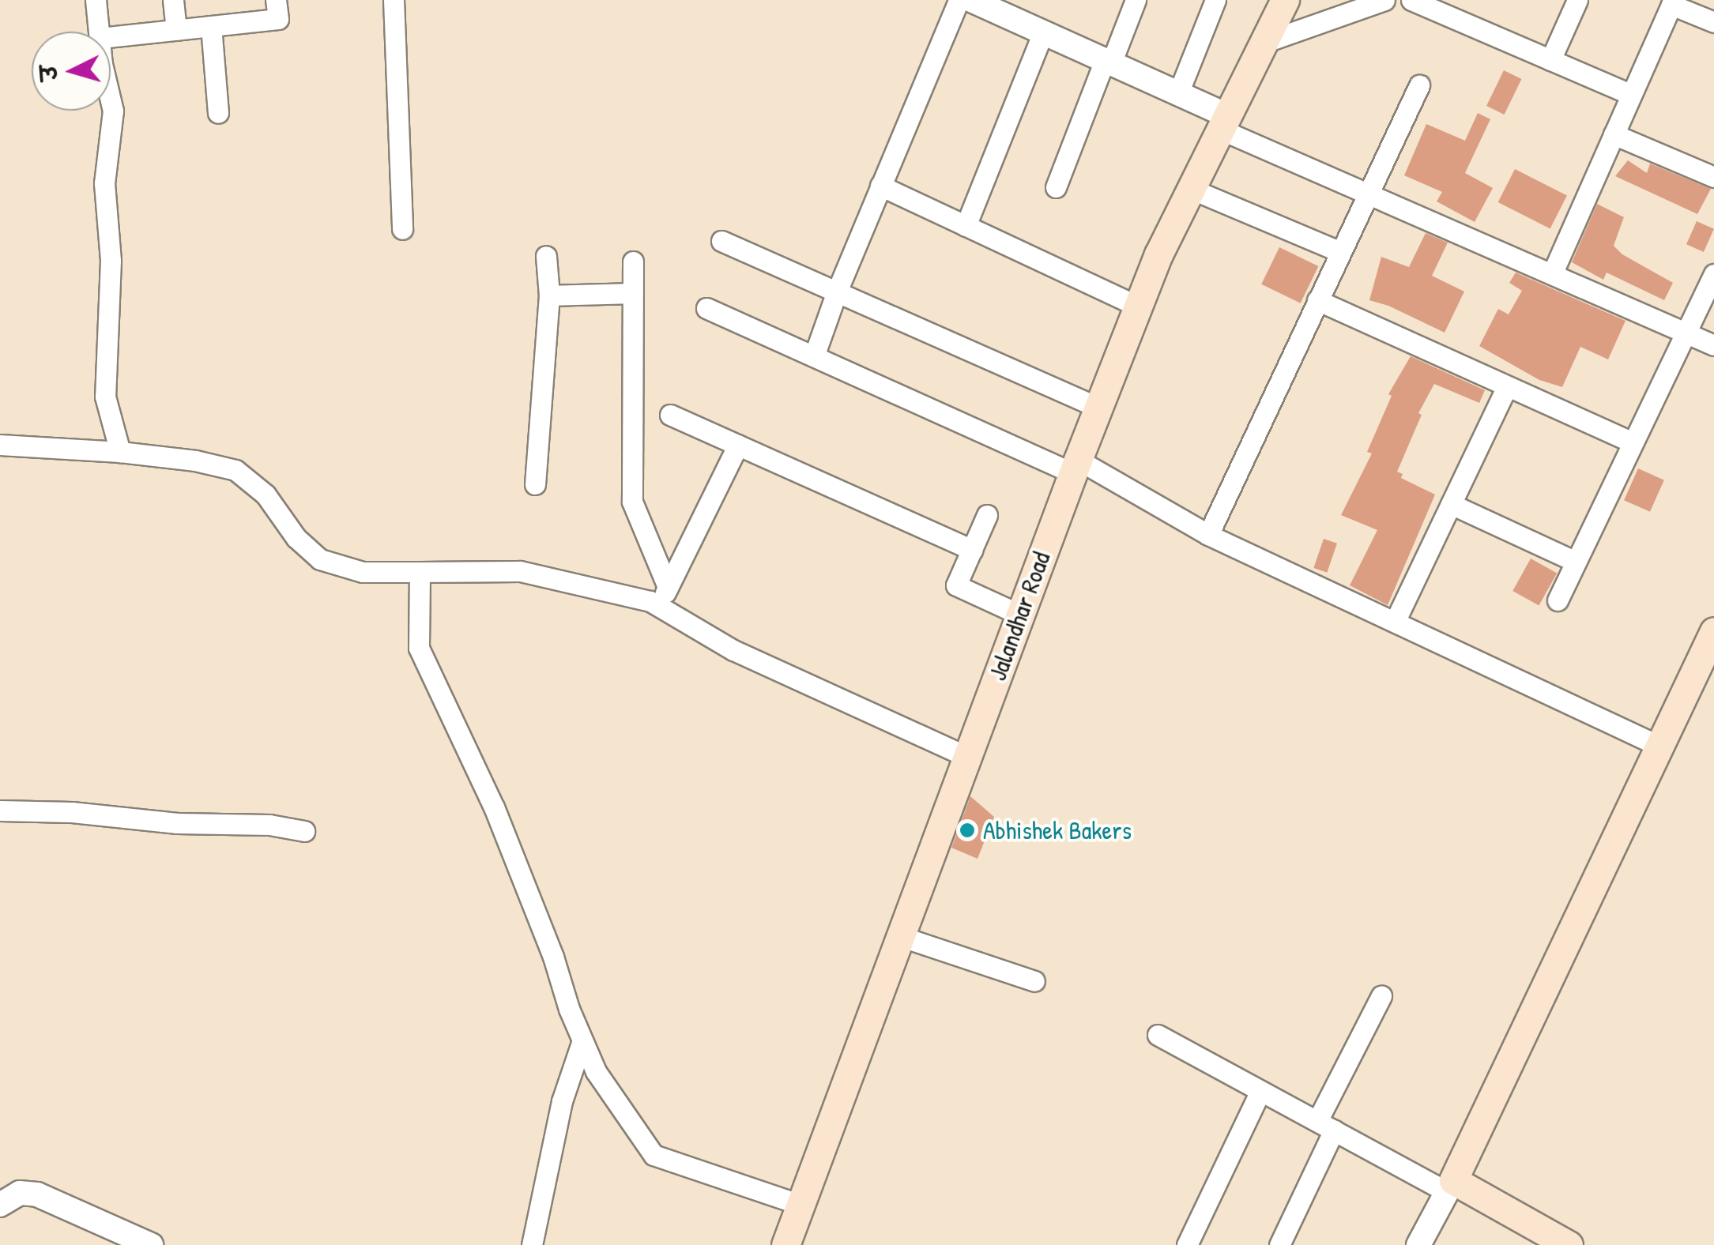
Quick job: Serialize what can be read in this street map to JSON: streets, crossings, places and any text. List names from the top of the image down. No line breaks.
{"streets":{"main road":["Jalandhar Road"]},"places":["Abhishek Bakers"],"north":"left"}
